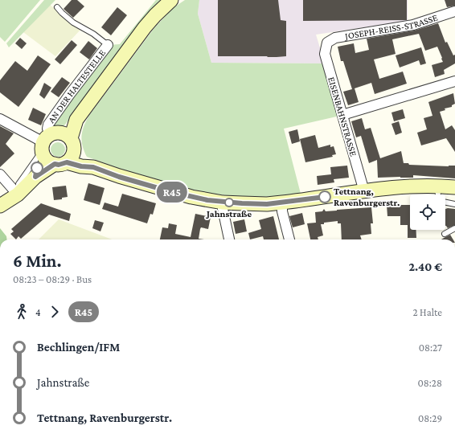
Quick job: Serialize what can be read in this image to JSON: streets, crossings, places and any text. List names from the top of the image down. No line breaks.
{"streets":{"street":["JOSEPH-REISS-STRASSE","AN DER HALTESTELLE","EISENBAHNSTRASSE"]},"crossings":[["JOSEPH-REISS-STRASSE","EISENBAHNSTRASSE"]],"places":["Tettnang, Ravenburgerstr.","Jahnstraße"],"lines":["bus line R45"],"page":{"on_map":"R45","heading":["6 Min.","08:23 – 08:29 · Bus","2.40 €"],"legs":["4","R45","2 Halte"],"list":[{"name":"Bechlingen/IFM","value":"08:27"},{"name":"Jahnstraße","value":"08:28"},{"name":"Tettnang, Ravenburgerstr.","value":"08:29"}]}}
